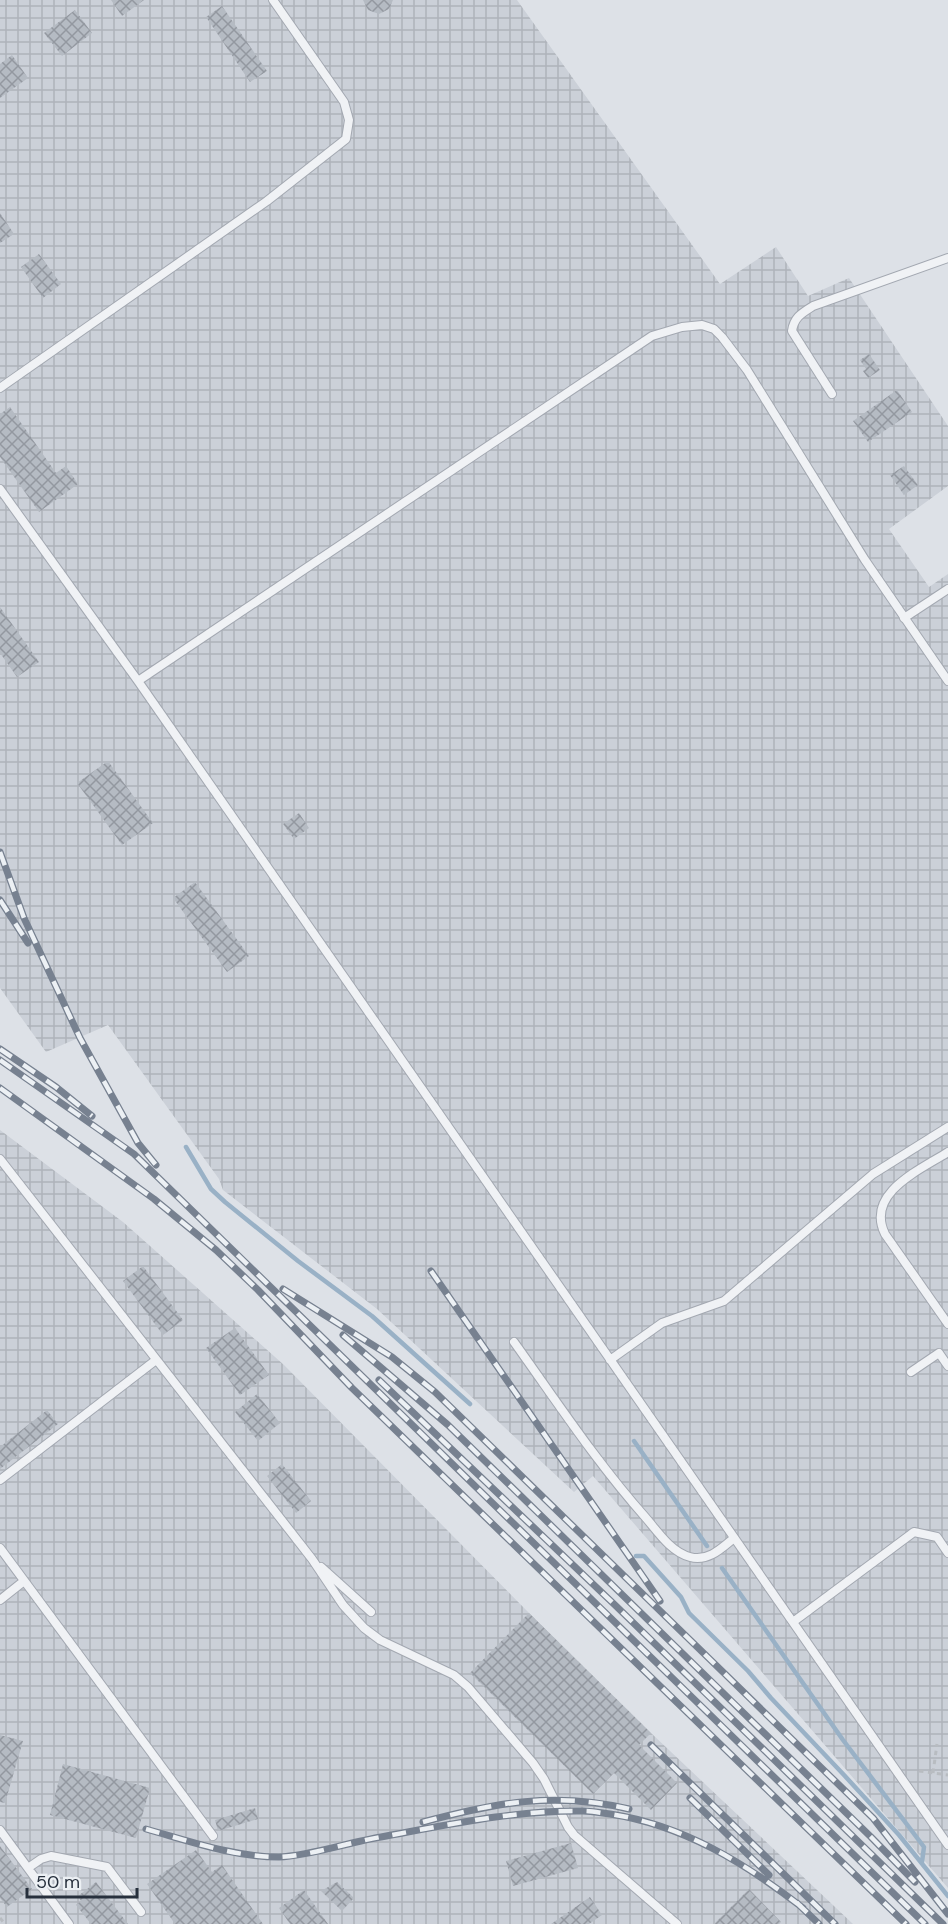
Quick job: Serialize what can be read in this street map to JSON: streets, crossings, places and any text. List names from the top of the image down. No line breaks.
{"scale_bar":"50 m"}
